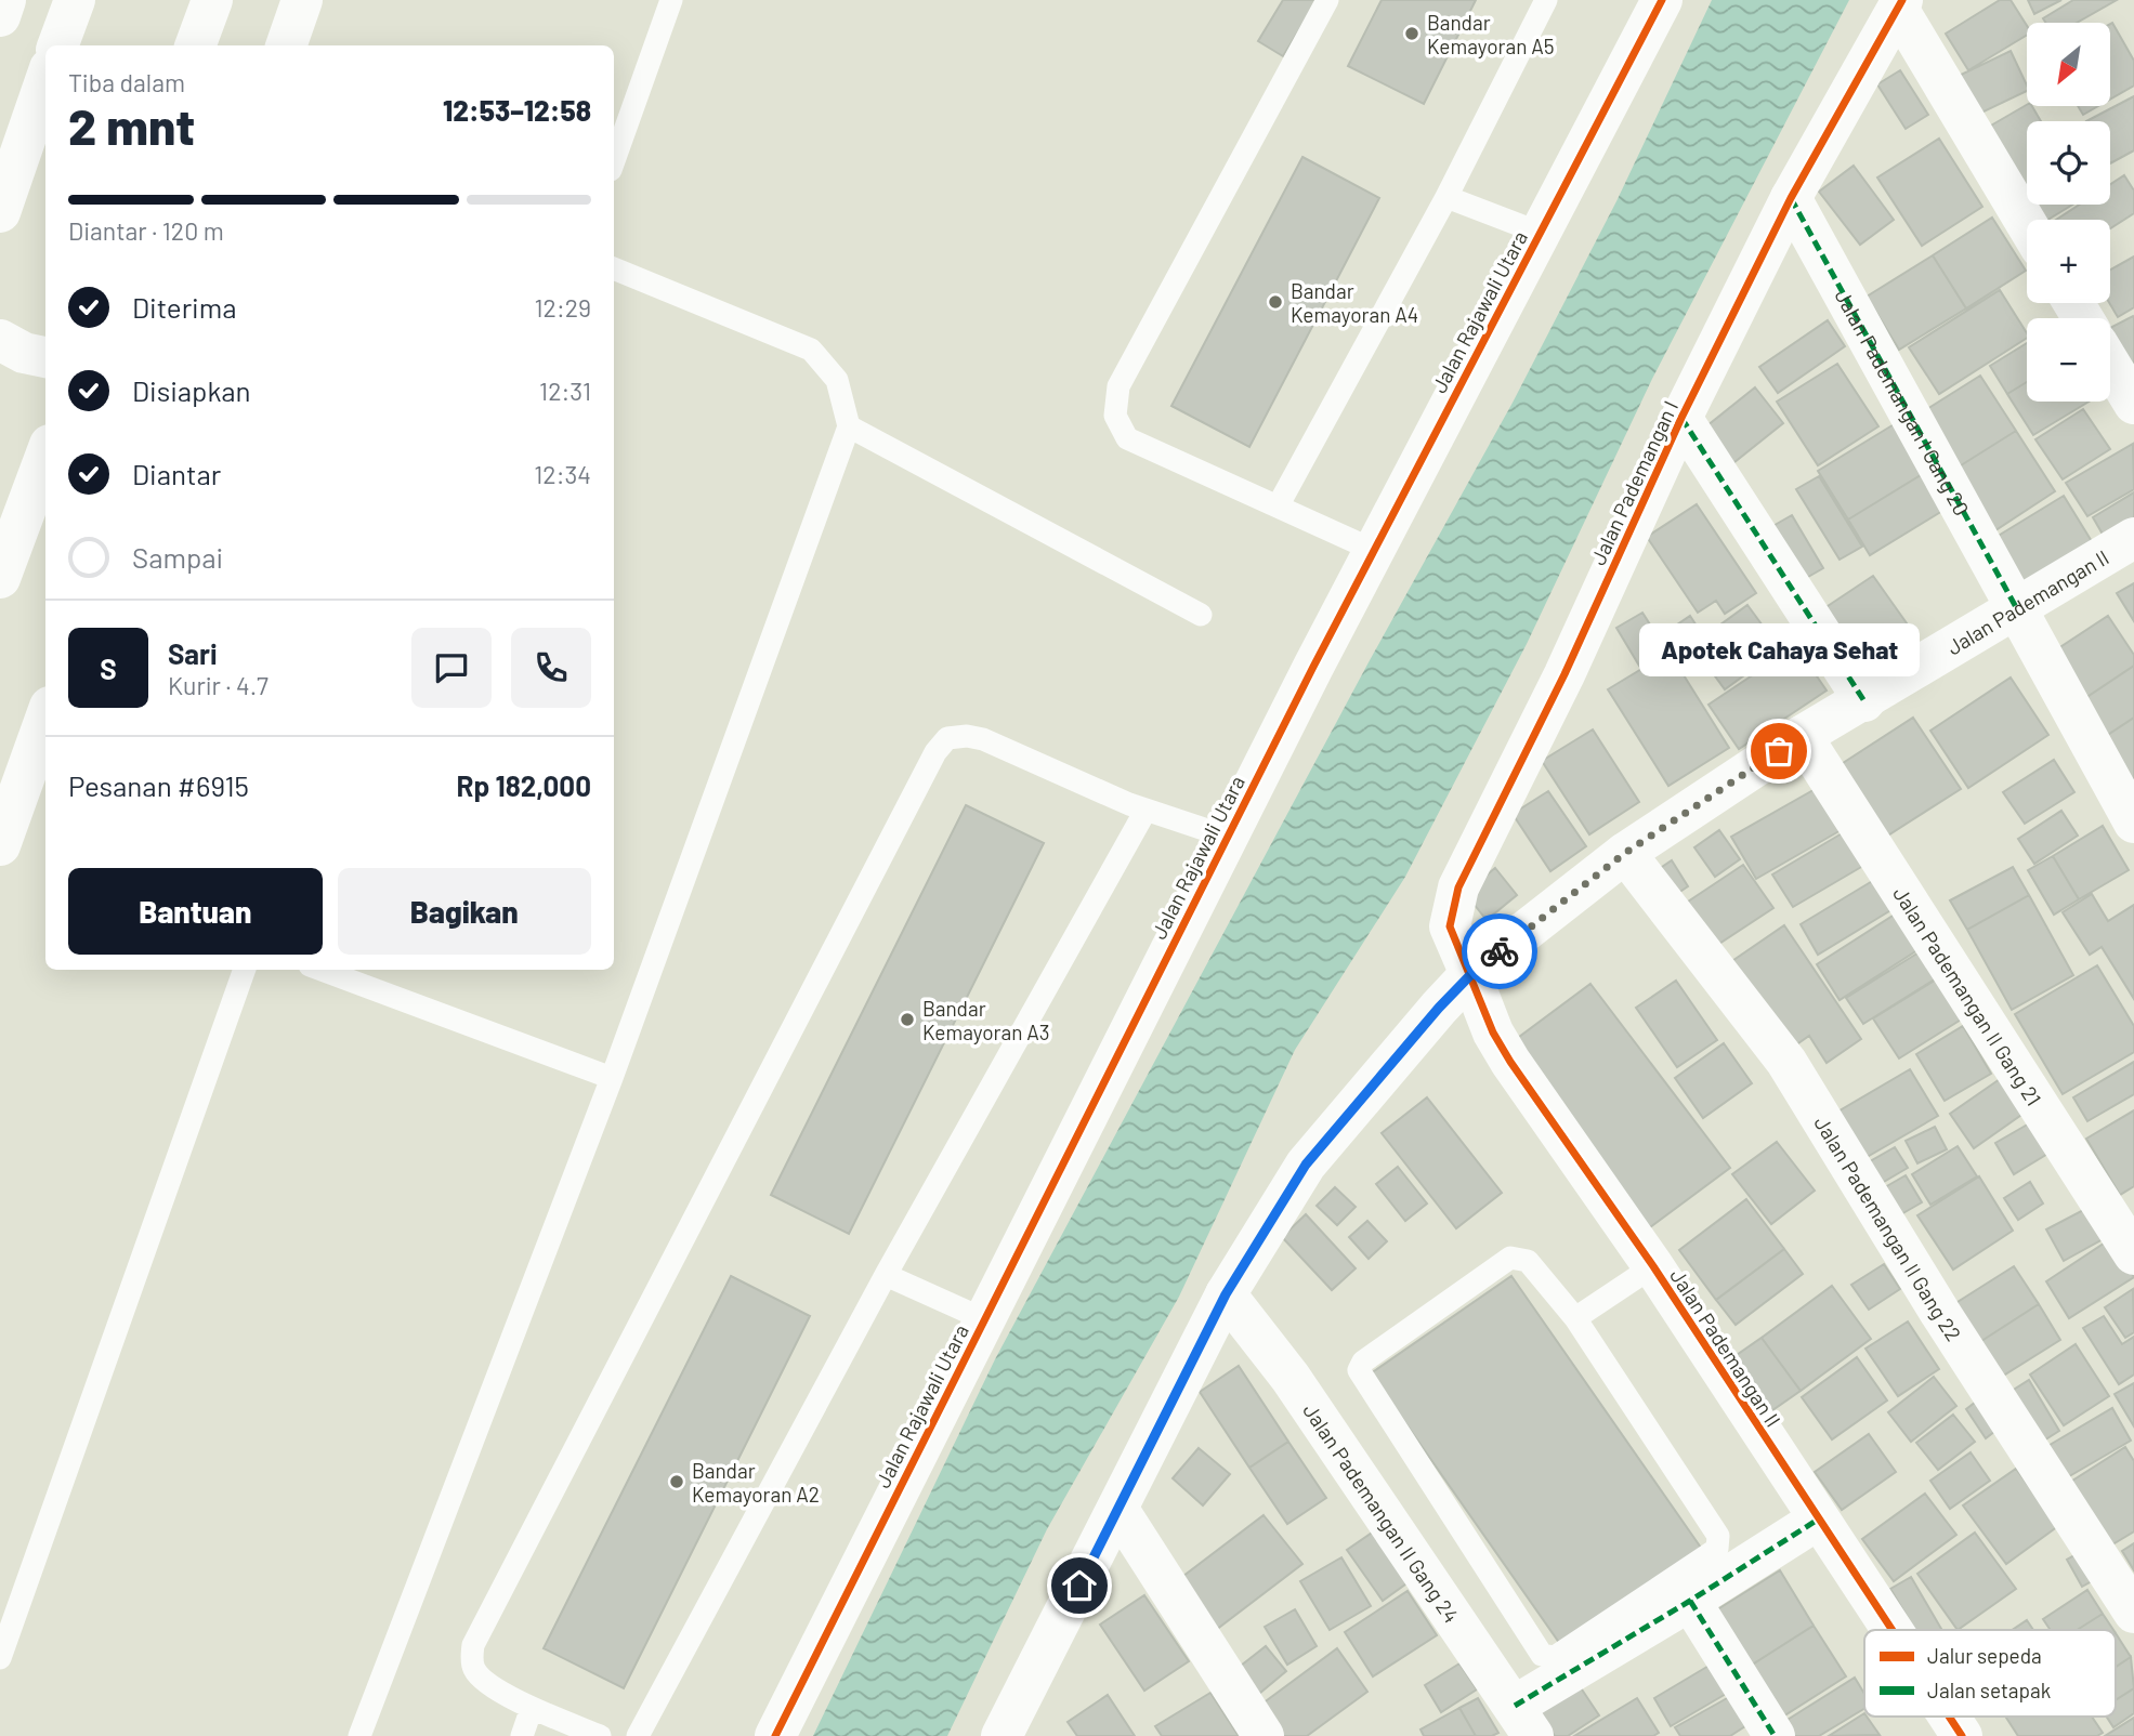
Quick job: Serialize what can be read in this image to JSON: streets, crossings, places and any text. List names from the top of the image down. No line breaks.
{"streets":{"street":["Jalan Rajawali Utara","Jalan Pademangan I Gang 20","Jalan Pademangan I","Jalan Pademangan II","Jalan Pademangan II Gang 21","Jalan Pademangan II Gang 22","Jalan Pademangan II Gang 24"]},"crossings":[["Jalan Pademangan I Gang 20","Jalan Pademangan I"],["Jalan Pademangan I Gang 20","Jalan Pademangan II"],["Jalan Pademangan I","Jalan Pademangan II"],["Jalan Pademangan II","Jalan Pademangan II Gang 21"],["Jalan Pademangan II","Jalan Pademangan II Gang 22"]],"places":["Bandar Kemayoran A5","Bandar Kemayoran A4","Apotek Cahaya Sehat","Bandar Kemayoran A3","Bandar Kemayoran A2"],"legend":["Jalur sepeda","Jalan setapak"],"north":"bottom left","page":{"map_buttons":["+","−"],"heading":["2 mnt","Tiba dalam","12:53–12:58"],"panel":["Sari","Kurir · 4.7","Pesanan #6915","Rp 182,000"],"bar":"Diantar · 120 m","list":[["Diterima","12:29"],["Disiapkan","12:31"],["Diantar","12:34"],"Sampai"],"bubble":"Apotek Cahaya Sehat","round":"S","buttons":["Bantuan","Bagikan"]}}
